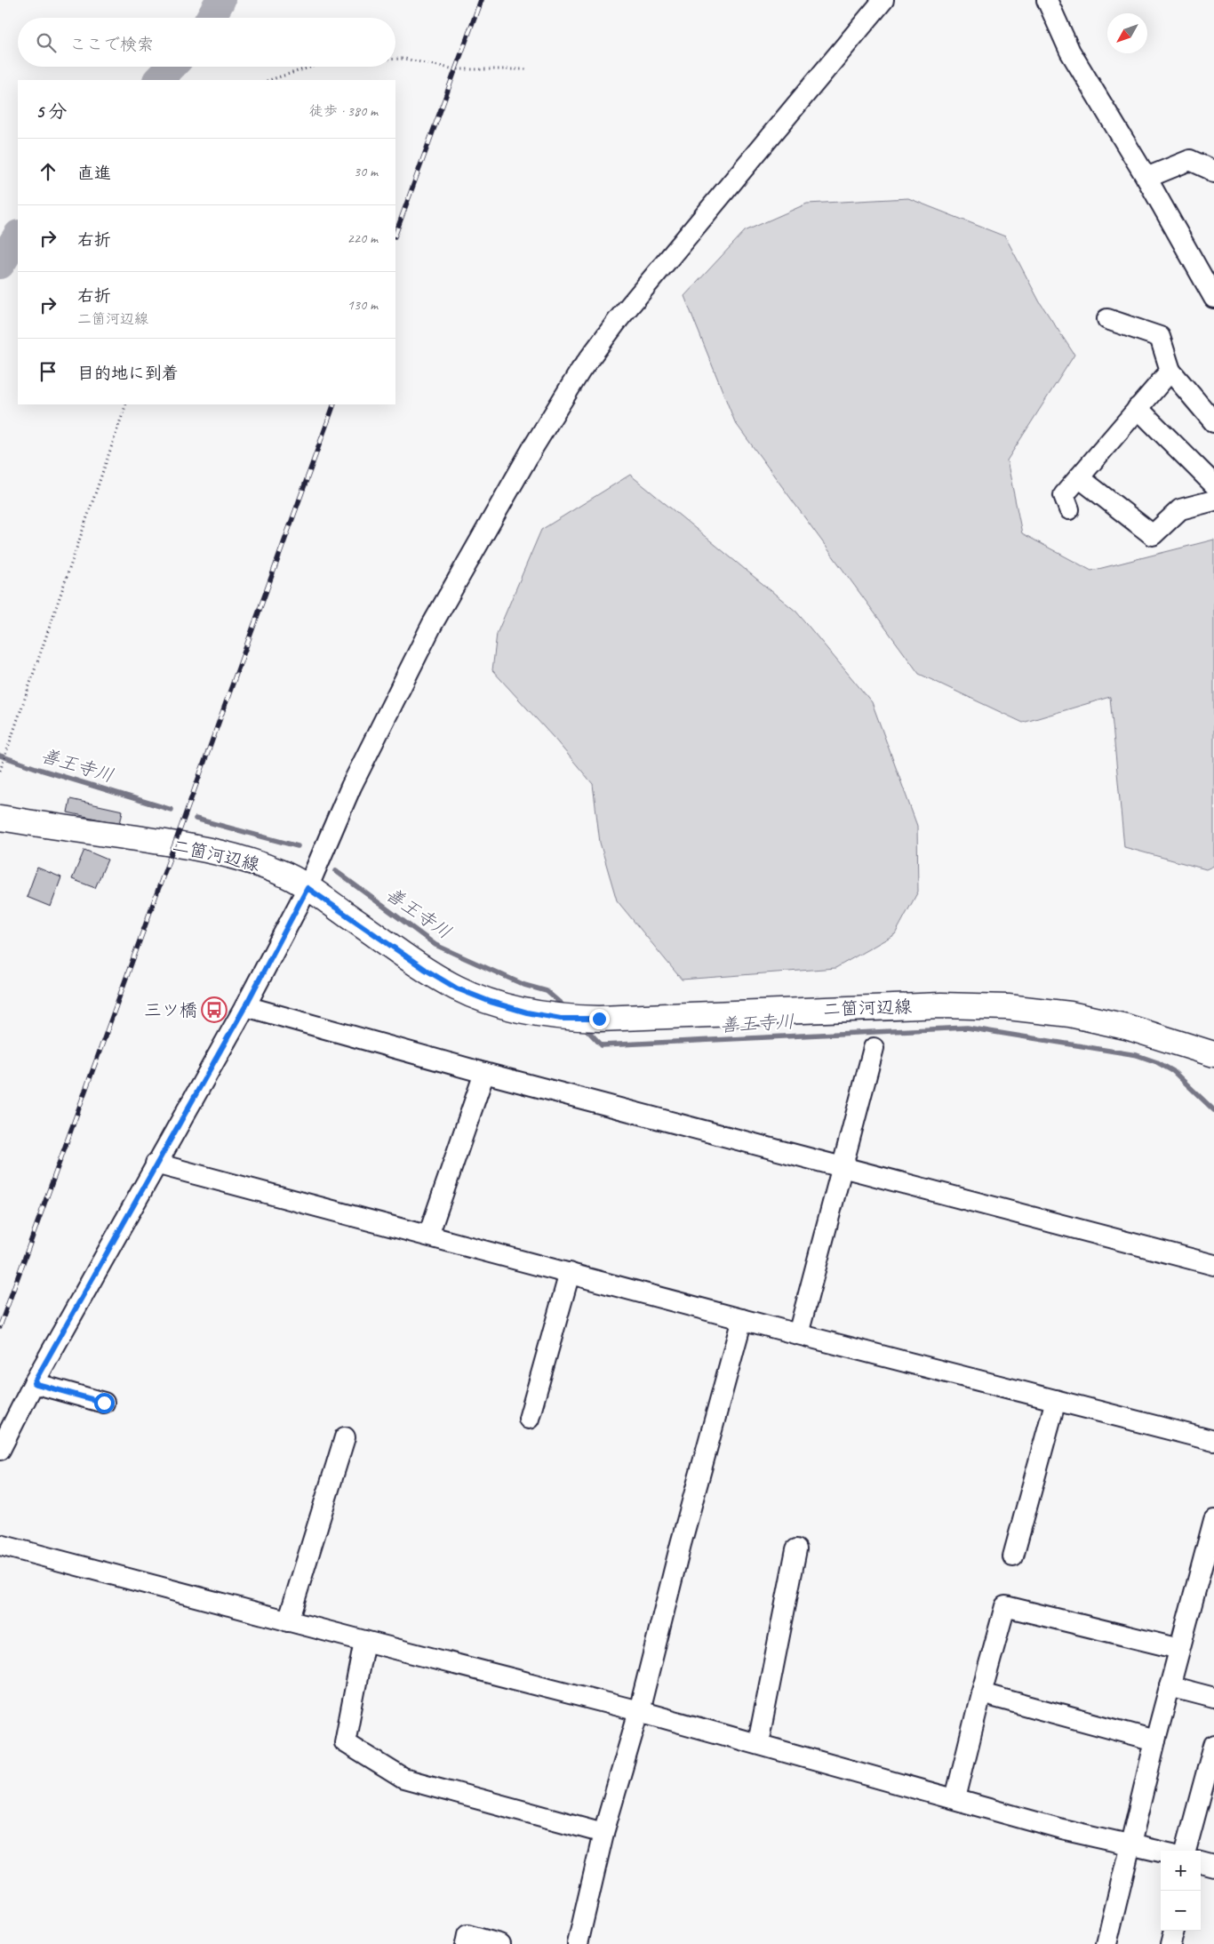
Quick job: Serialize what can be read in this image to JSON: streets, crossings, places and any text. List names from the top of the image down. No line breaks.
{"streets":{"main road":["二箇河辺線"]},"water":["善王寺川"],"places":{"bus stop":["三ツ橋"]},"north":"bottom left","page":{"search":"ここで検索","heading":["5 分","徒歩 · 380 m"],"list":[["直進","30 m"],["右折","220 m"],["右折","二箇河辺線","130 m"],"目的地に到着"],"map_buttons":["+","−"]}}
